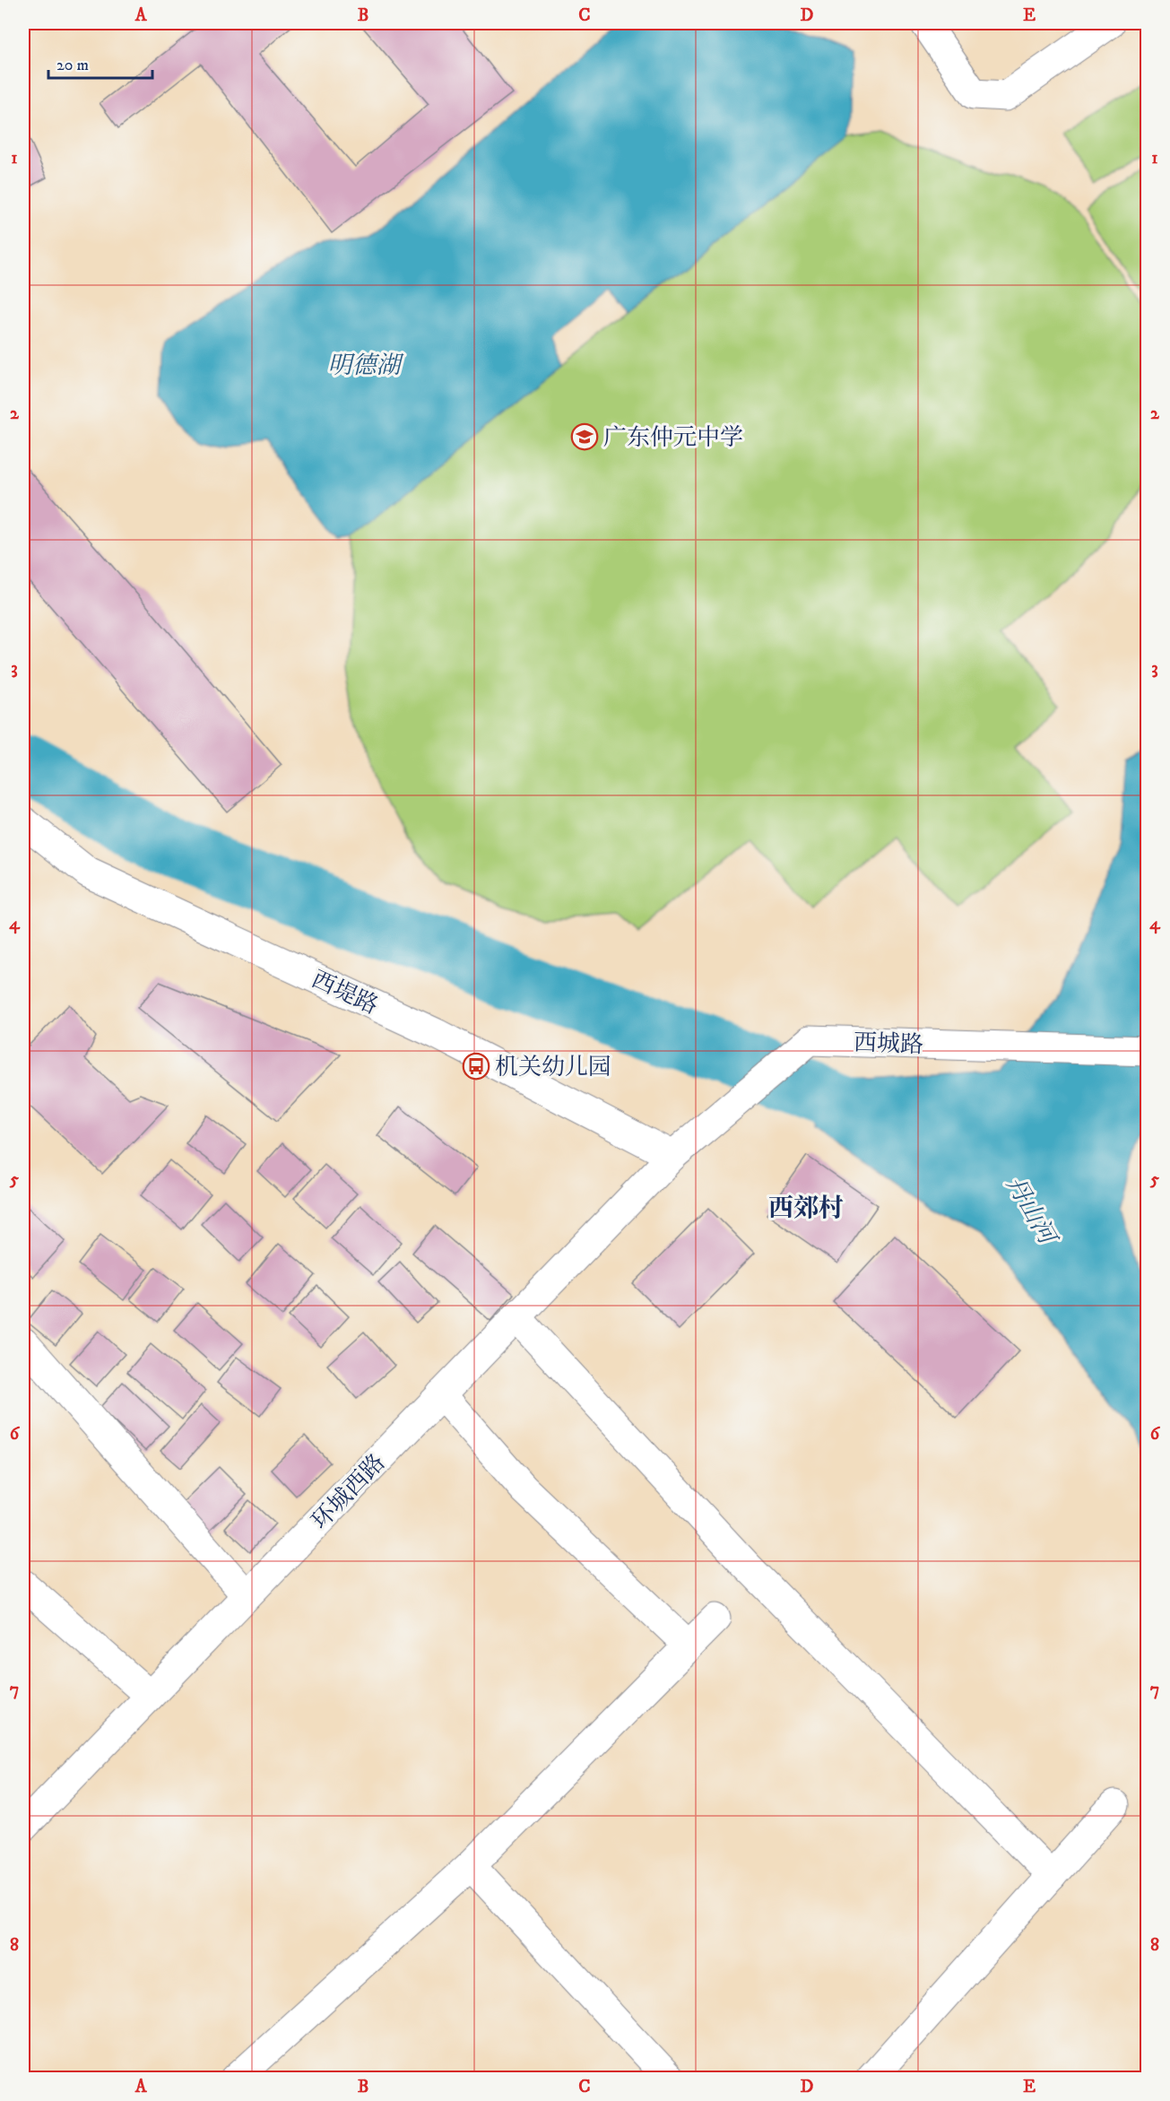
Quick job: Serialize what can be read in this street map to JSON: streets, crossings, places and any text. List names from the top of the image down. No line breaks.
{"streets":{"street":["西堤路","西城路","环城西路"]},"crossings":[["西堤路","西城路"],["西堤路","环城西路"],["西城路","环城西路"]],"districts":["西郊村"],"water":["明德湖","丹山河"],"places":{"school or university":["广东仲元中学"],"bus stop":["机关幼儿园"]},"scale_bar":"20 m","grid":{"columns":["A","B","C","D","E"],"rows":["1","2","3","4","5","6","7","8"]}}
